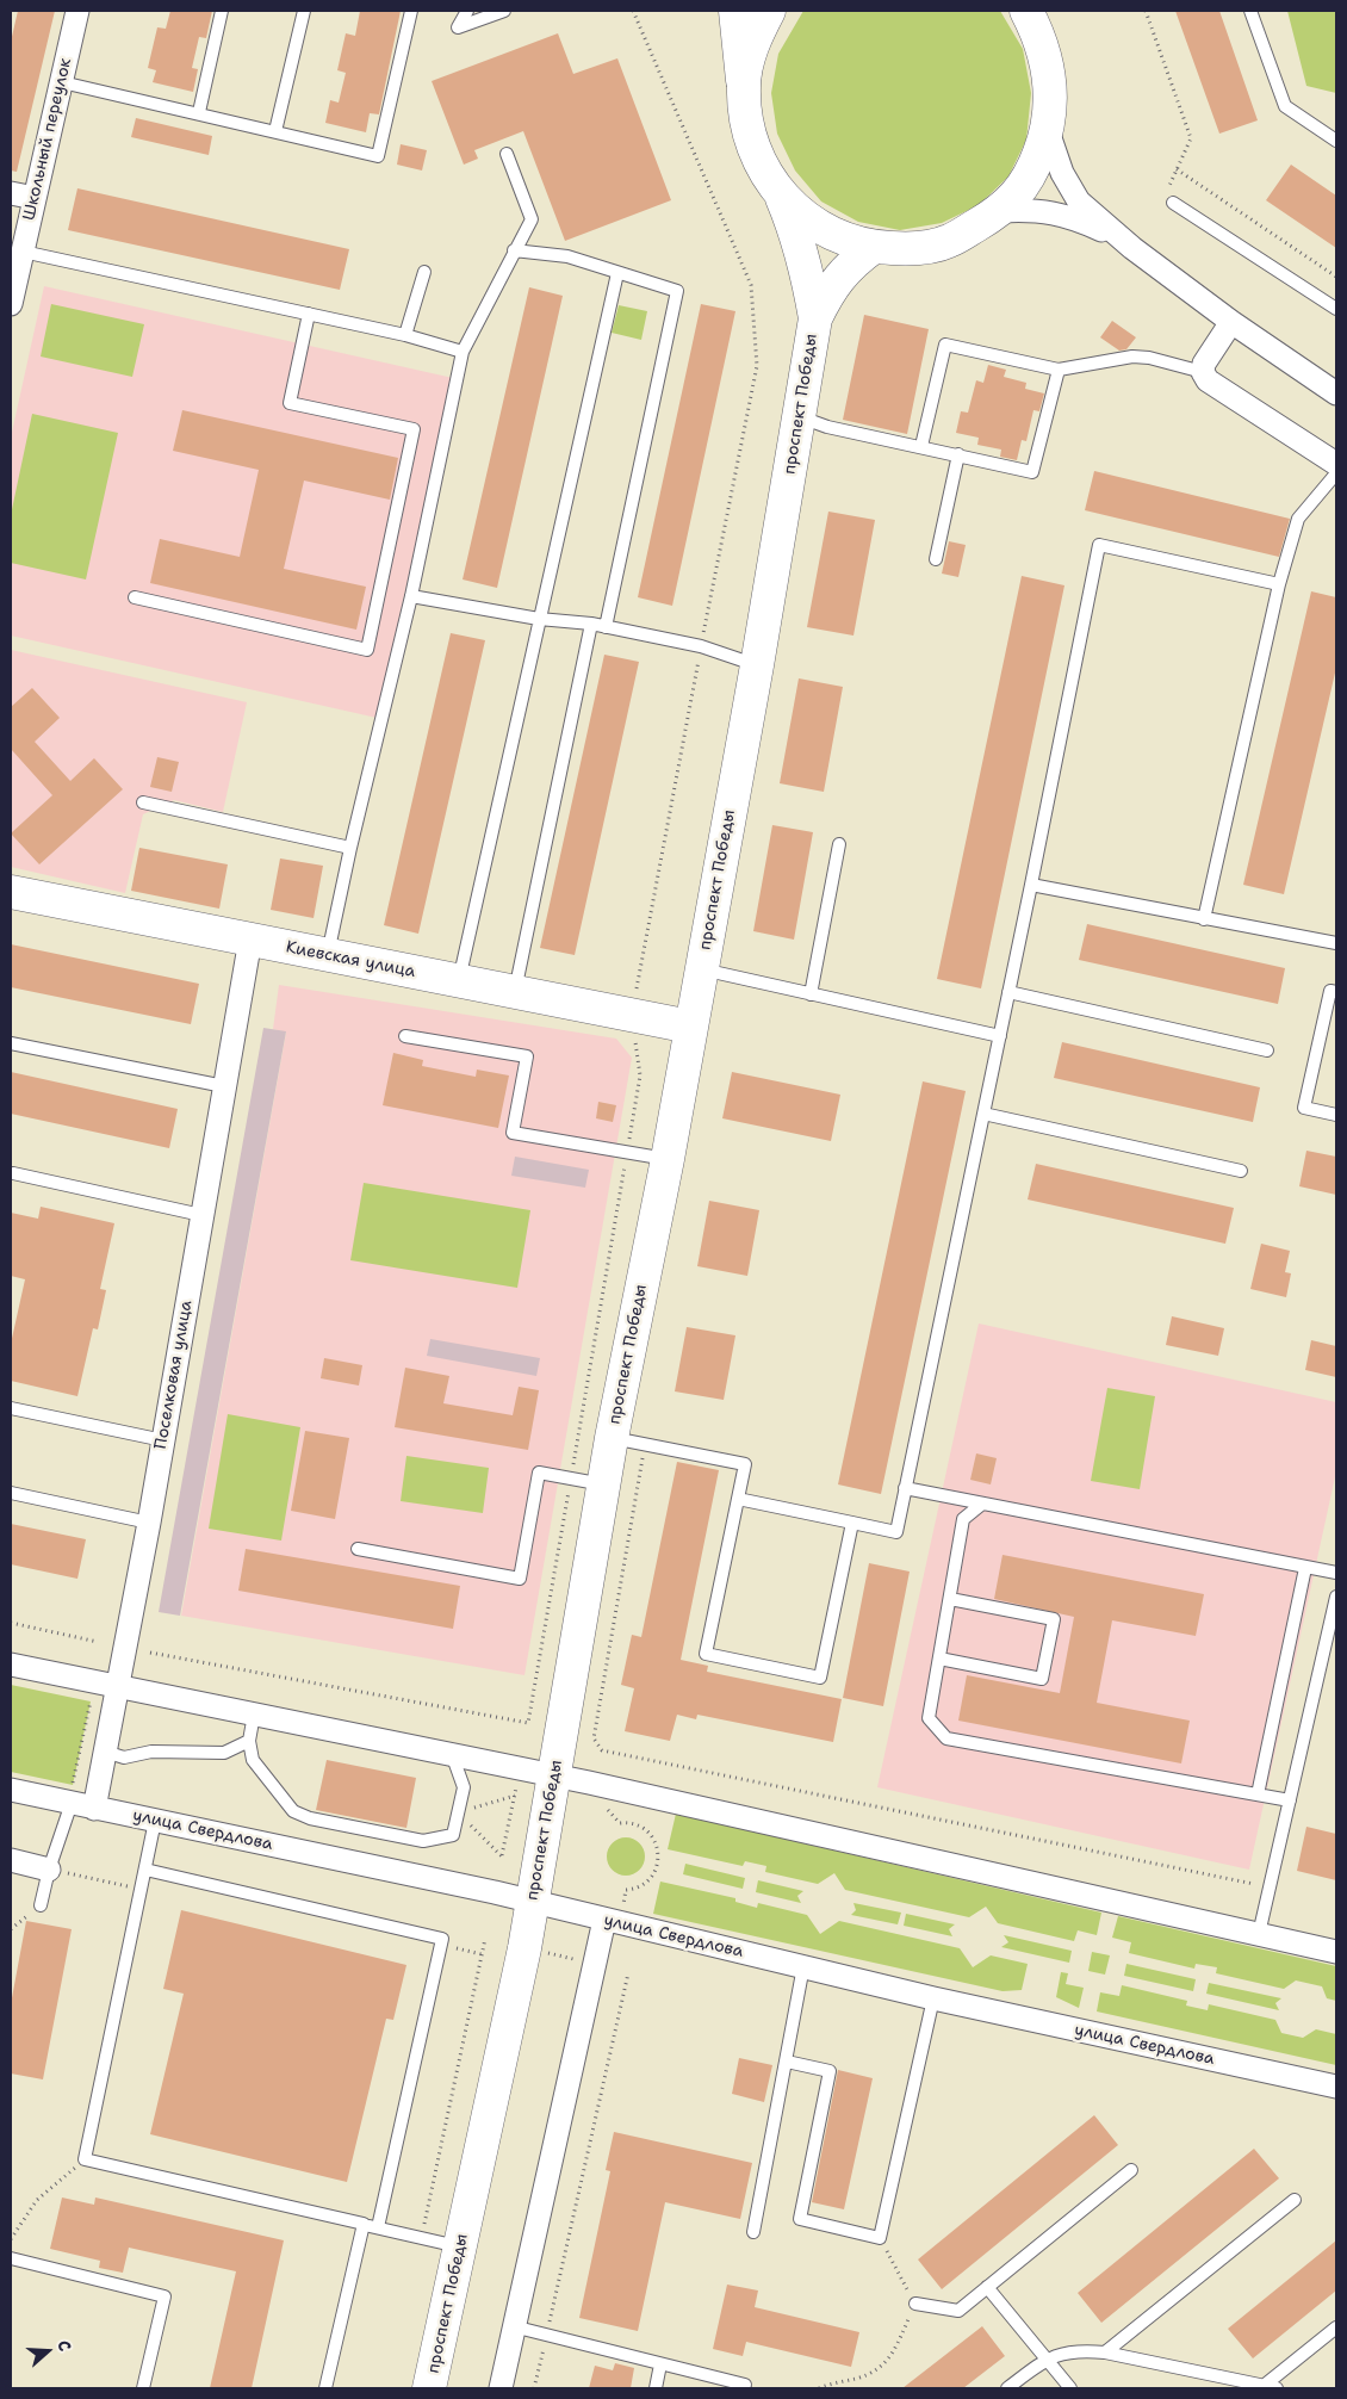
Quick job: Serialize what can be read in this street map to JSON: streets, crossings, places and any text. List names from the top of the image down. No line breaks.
{"streets":{"main road":["проспект Победы","Киевская улица"],"street":["Школьный переулок","Поселковая улица","улица Свердлова"]},"crossings":[["проспект Победы","Киевская улица"],["проспект Победы","улица Свердлова"],["Киевская улица","Поселковая улица"],["Поселковая улица","улица Свердлова"]],"north":"right"}
